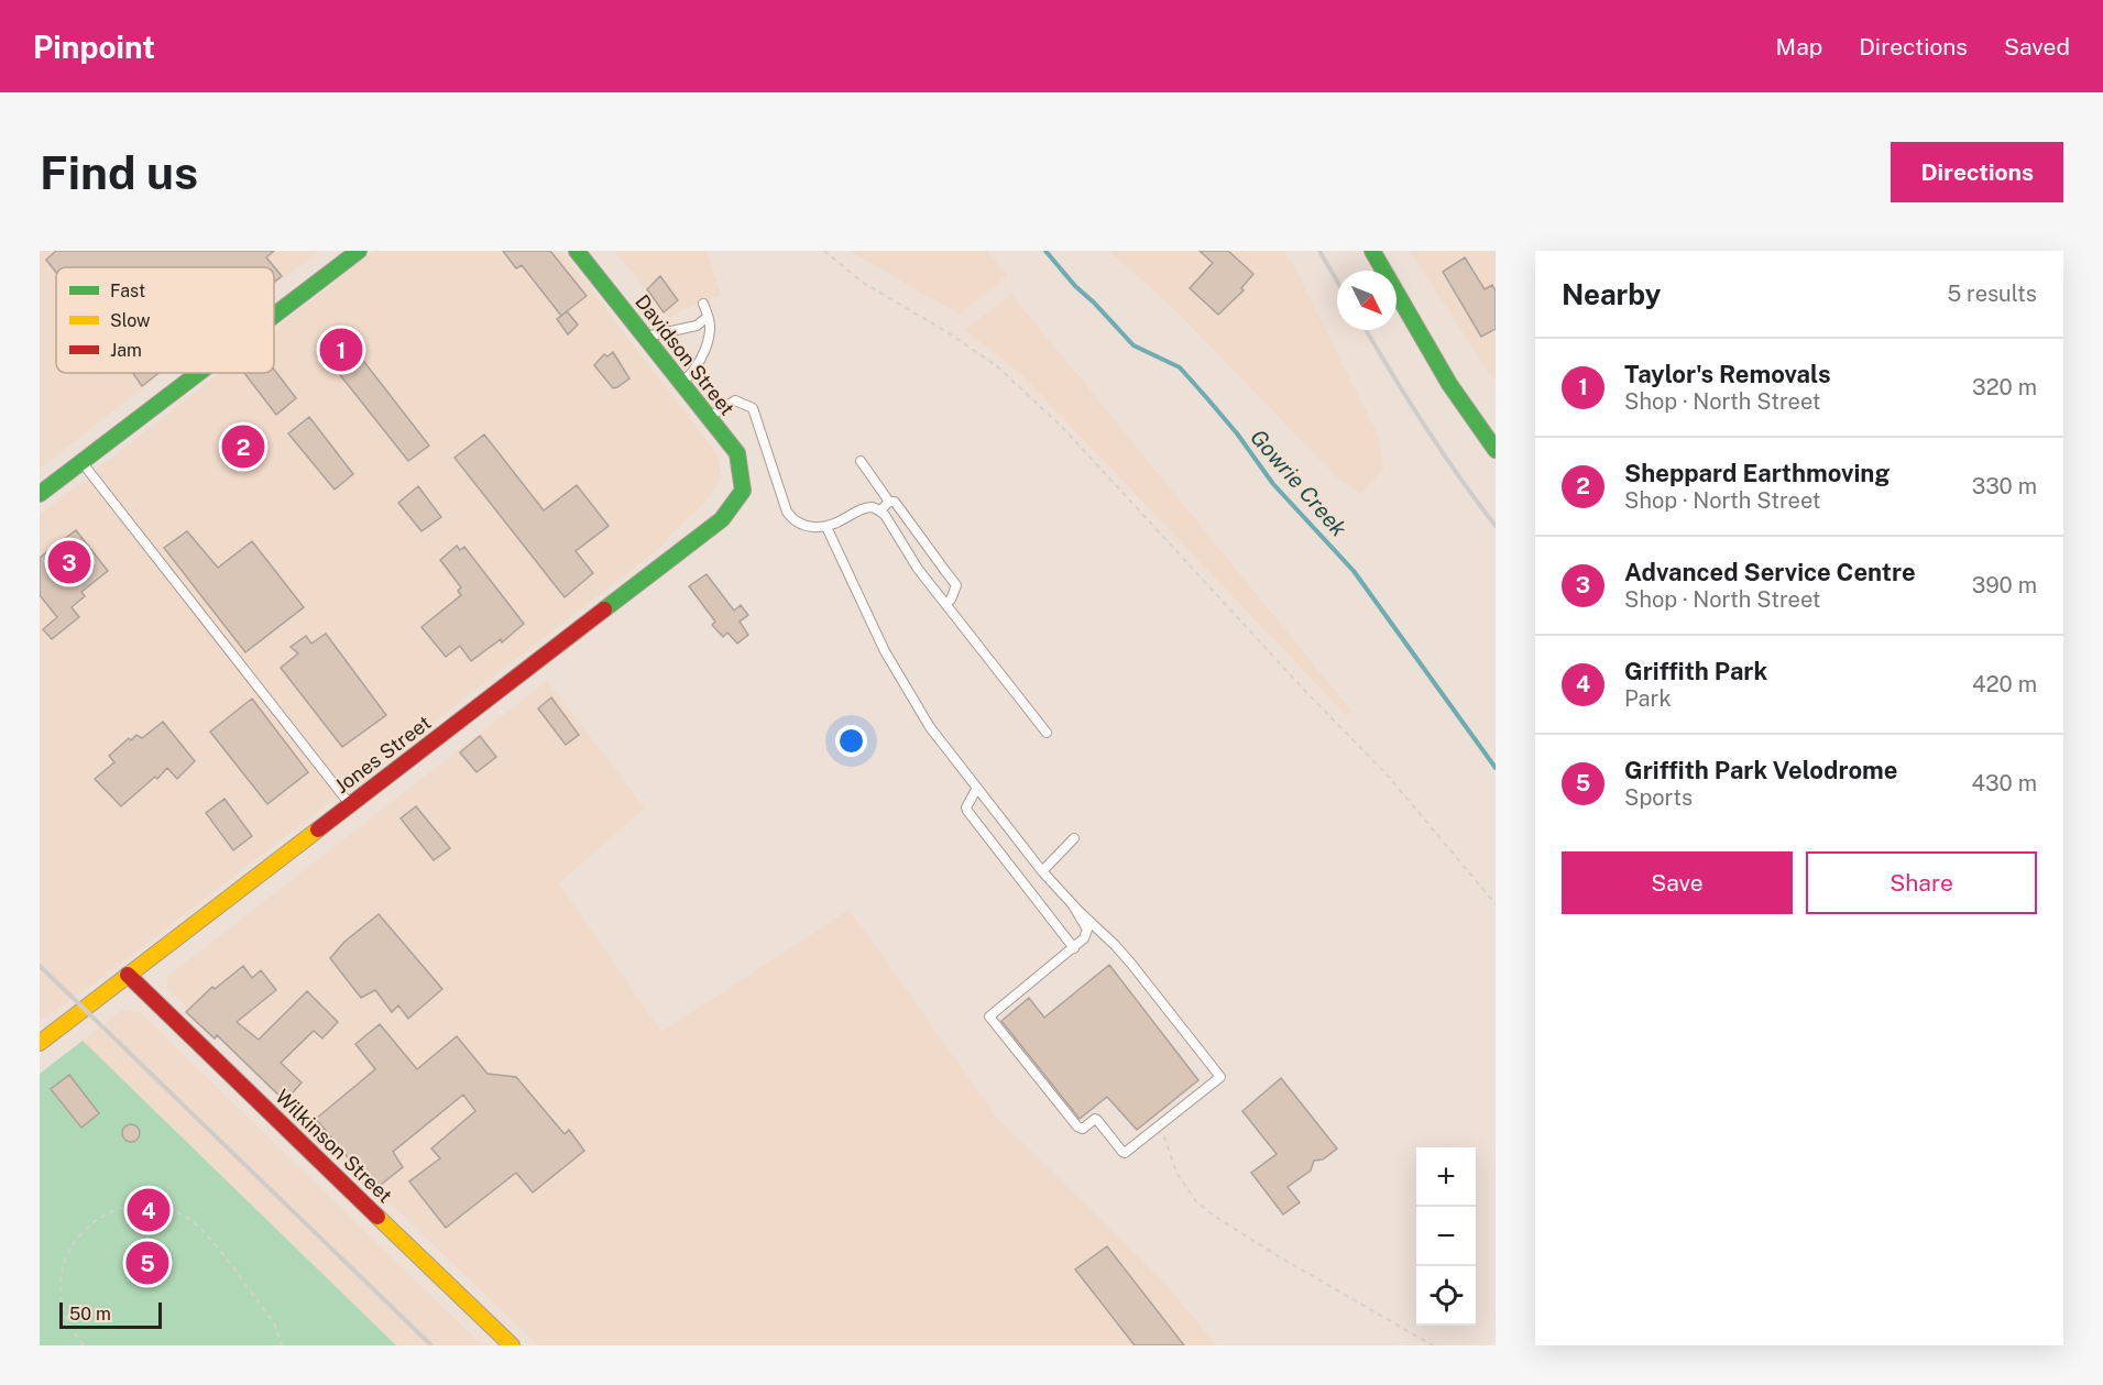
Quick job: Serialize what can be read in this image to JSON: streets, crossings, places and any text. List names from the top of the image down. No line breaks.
{"streets":{"street":["Davidson Street","Jones Street","Wilkinson Street"]},"crossings":[["Davidson Street","Jones Street"],["Jones Street","Wilkinson Street"]],"water":["Gowrie Creek"],"legend":["Fast","Slow","Jam"],"scale_bar":"50 m","north":"bottom right","page":{"header":"Pinpoint","nav":["Map","Directions","Saved"],"buttons":["Directions",["Save","Share"]],"title":"Find us","heading":["Nearby","5 results"],"pins":["1","2","3","4","5"],"list":[{"mark":"1","name":"Taylor's Removals","note":"Shop · North Street","value":"320 m"},{"mark":"2","name":"Sheppard Earthmoving","note":"Shop · North Street","value":"330 m"},{"mark":"3","name":"Advanced Service Centre","note":"Shop · North Street","value":"390 m"},{"mark":"4","name":"Griffith Park","note":"Park","value":"420 m"},{"mark":"5","name":"Griffith Park Velodrome","note":"Sports","value":"430 m"}],"map_buttons":["+","−"],"scale":"50 m"}}
